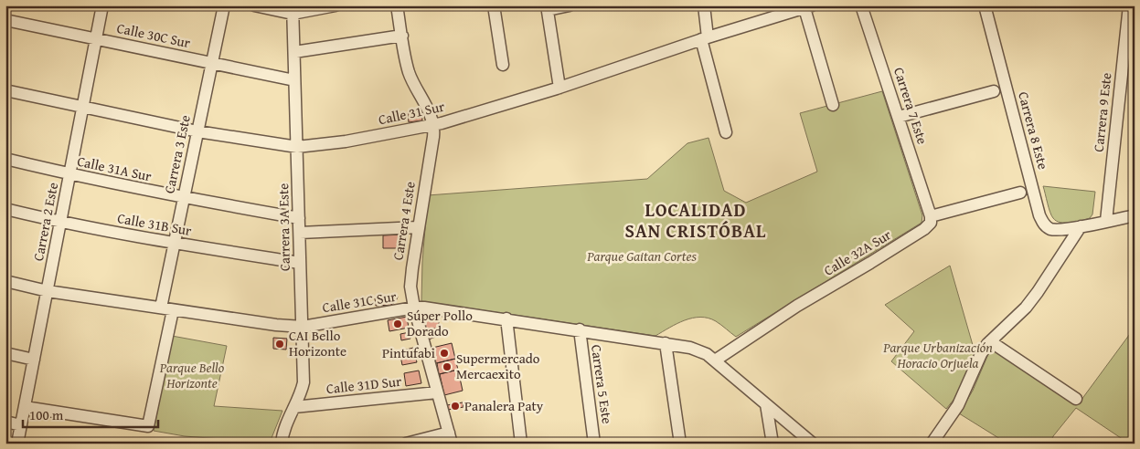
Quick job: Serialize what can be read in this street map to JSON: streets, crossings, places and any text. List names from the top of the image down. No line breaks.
{"streets":{"street":["Calle 30C Sur","Carrera 7 Este","Carrera 9 Este","Calle 31 Sur","Carrera 8 Este","Carrera 3 Este","Calle 31A Sur","Carrera 4 Este","Carrera 2 Este","Calle 31B Sur","Carrera 3A Este","Calle 32A Sur","Calle 31C Sur","Carrera 5 Este","Calle 31D Sur"]},"crossings":[["Calle 30C Sur","Carrera 3 Este"],["Calle 30C Sur","Carrera 2 Este"],["Calle 30C Sur","Carrera 3A Este"],["Carrera 7 Este","Calle 32A Sur"],["Carrera 9 Este","Carrera 8 Este"],["Calle 31 Sur","Carrera 3 Este"],["Calle 31 Sur","Carrera 4 Este"],["Calle 31 Sur","Carrera 2 Este"],["Calle 31 Sur","Carrera 3A Este"],["Carrera 3 Este","Calle 31A Sur"],["Carrera 3 Este","Calle 31B Sur"],["Carrera 3 Este","Calle 31C Sur"],["Calle 31A Sur","Carrera 2 Este"],["Calle 31A Sur","Carrera 3A Este"],["Carrera 4 Este","Calle 31C Sur"],["Carrera 4 Este","Calle 31D Sur"],["Carrera 2 Este","Calle 31B Sur"],["Carrera 2 Este","Calle 31C Sur"],["Calle 31B Sur","Carrera 3A Este"],["Carrera 3A Este","Calle 31C Sur"],["Carrera 3A Este","Calle 31D Sur"],["Calle 32A Sur","Calle 31C Sur"],["Calle 31C Sur","Carrera 5 Este"]],"districts":["LOCALIDAD SAN CRISTÓBAL"],"parks":["Parque Gaitan Cortes","Parque Urbanización Horacio Orjuela","Parque Bello Horizonte"],"places":["Súper Pollo Dorado","CAI Bello Horizonte","Pintufabi","Supermercado Mercaexito","Panalera Paty"],"scale_bar":"100 m"}
